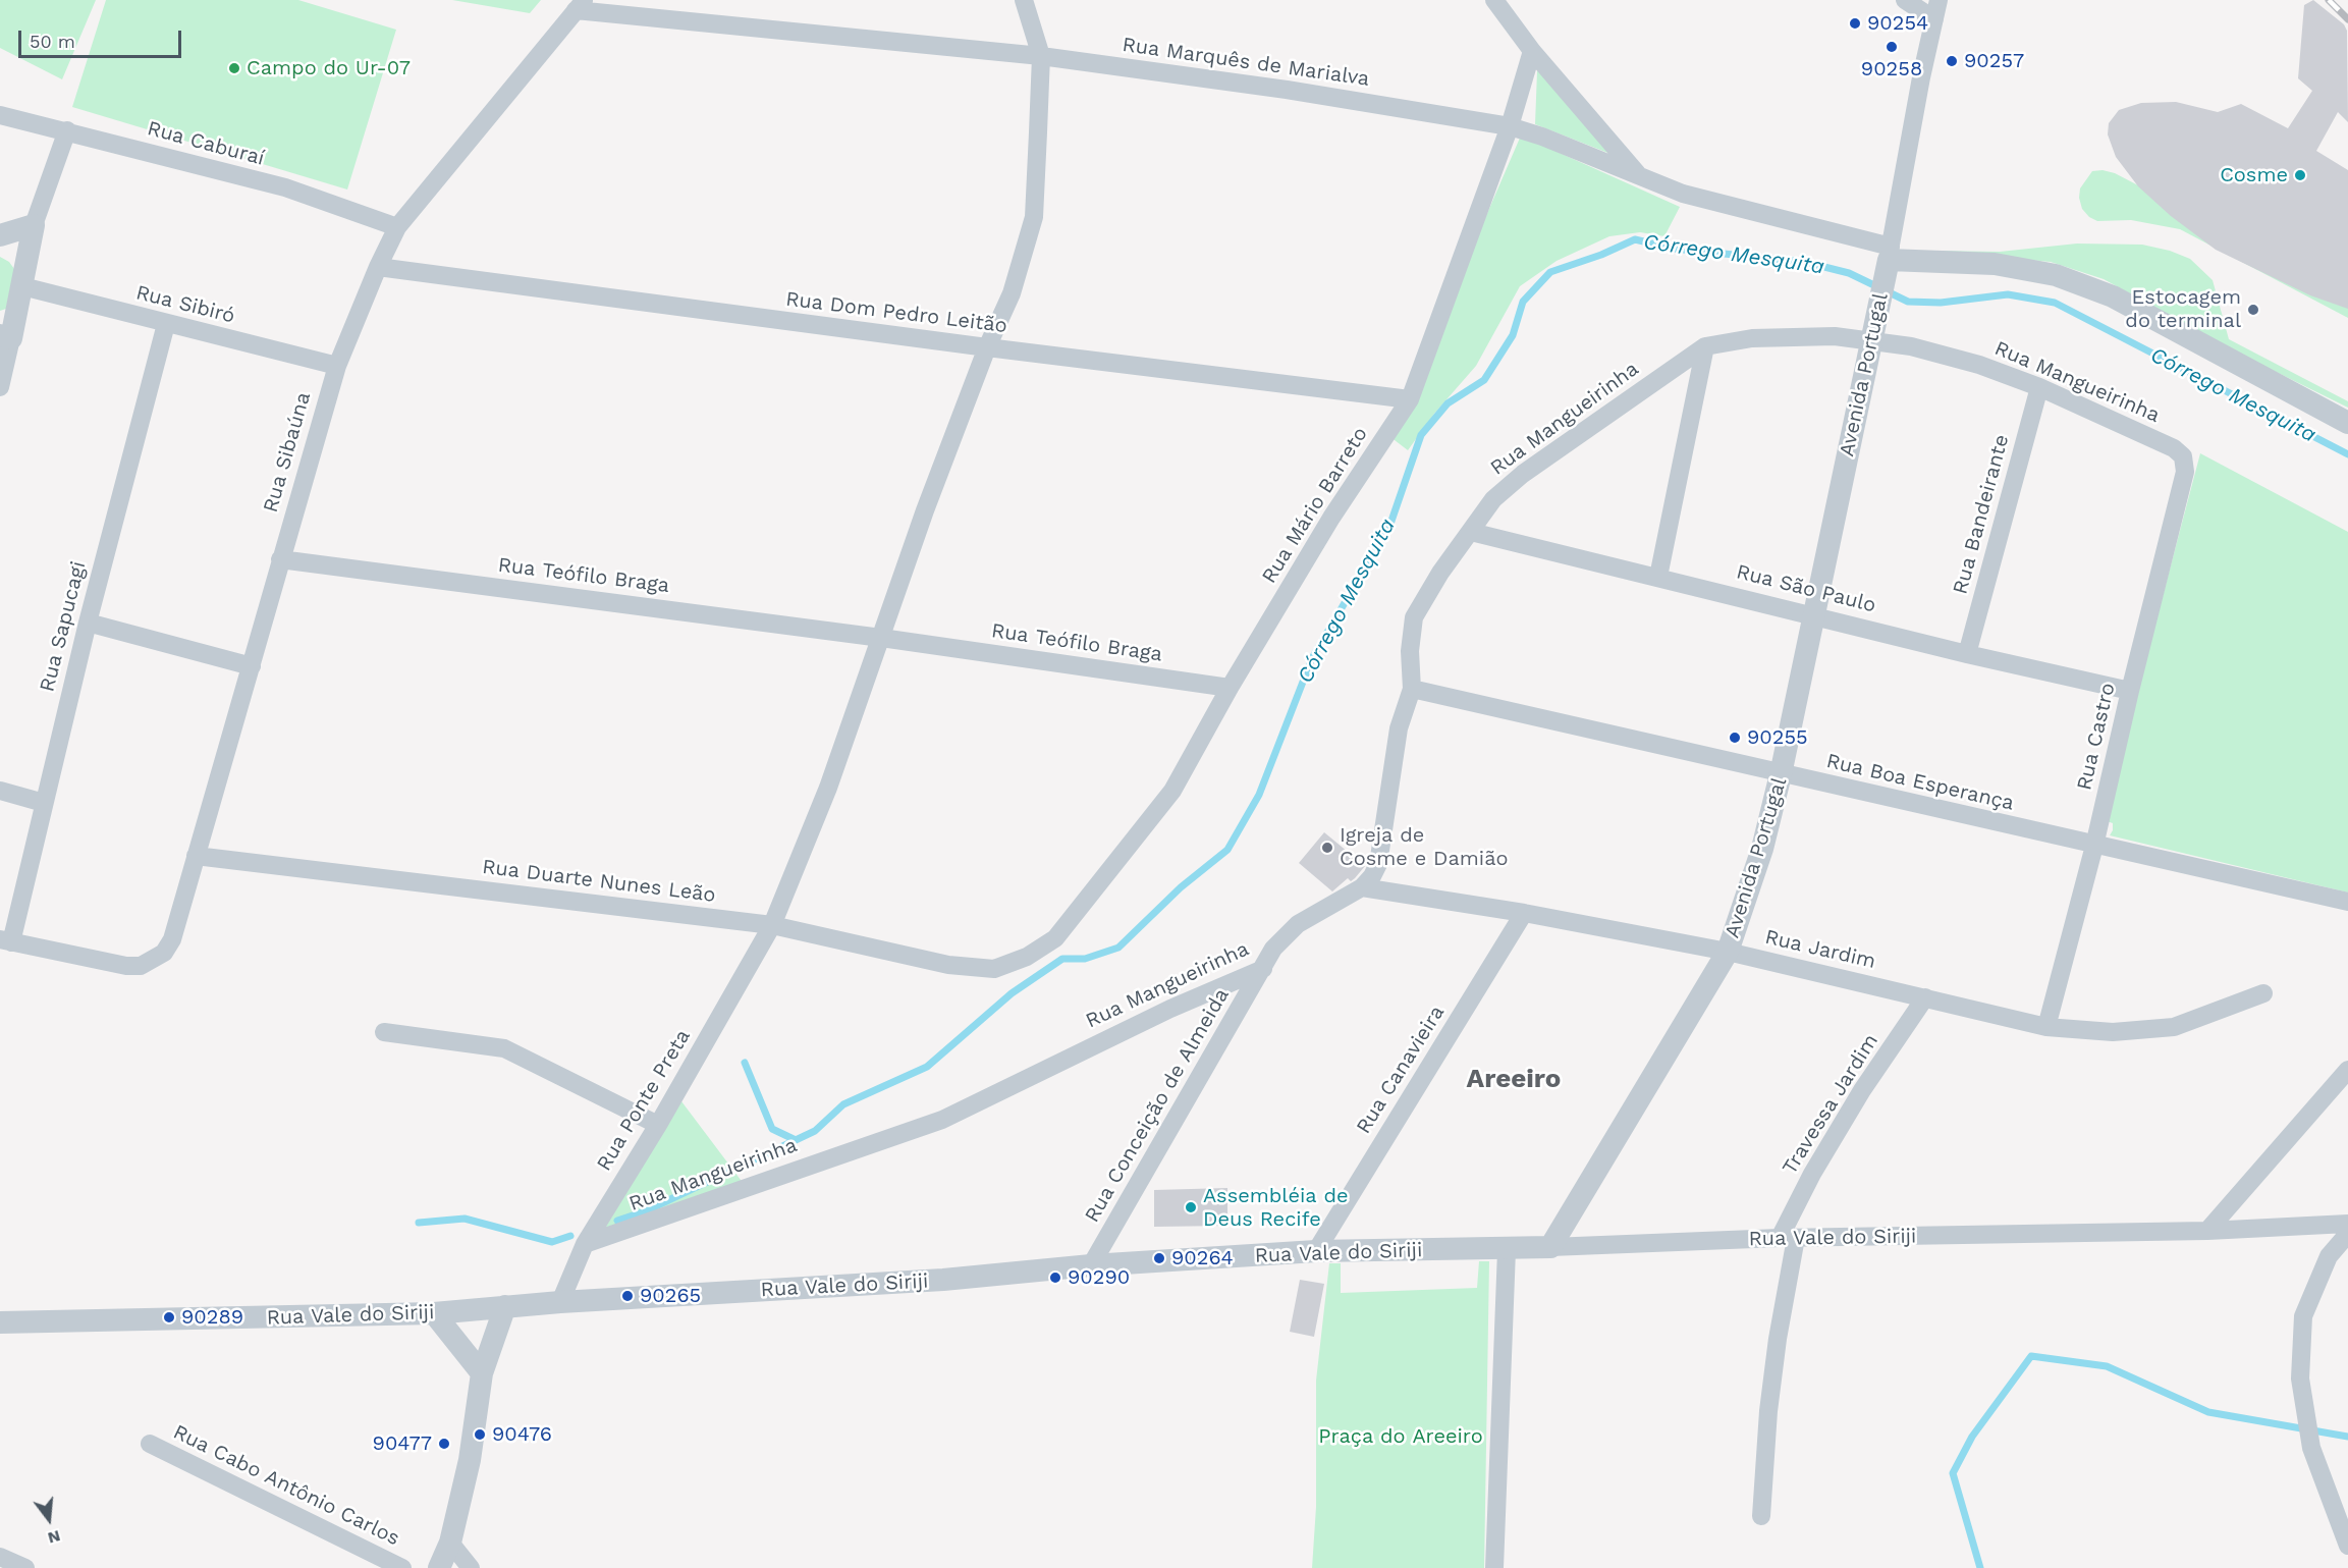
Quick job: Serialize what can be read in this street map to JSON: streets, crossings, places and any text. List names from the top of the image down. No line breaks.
{"streets":{"street":["Rua Marquês de Marialva","Rua Caburaí","Rua Sibiró","Rua Dom Pedro Leitão","Avenida Portugal","Rua Mangueirinha","Rua Sibaúna","Rua Mário Barreto","Rua Bandeirante","Rua Teófilo Braga","Rua São Paulo","Rua Sapucagi","Rua Castro","Rua Boa Esperança","Rua Duarte Nunes Leão","Rua Jardim","Rua Canavieira","Rua Ponte Preta","Travessa Jardim","Rua Conceição de Almeida","Rua Vale do Siriji","Rua Cabo Antônio Carlos"]},"crossings":[["Rua Marquês de Marialva","Avenida Portugal"],["Rua Marquês de Marialva","Rua Sibaúna"],["Rua Marquês de Marialva","Rua Mário Barreto"],["Rua Caburaí","Rua Sibaúna"],["Rua Sibiró","Rua Sibaúna"],["Rua Sibiró","Rua Sapucagi"],["Rua Dom Pedro Leitão","Rua Sibaúna"],["Rua Dom Pedro Leitão","Rua Mário Barreto"],["Avenida Portugal","Rua Mangueirinha"],["Avenida Portugal","Rua São Paulo"],["Avenida Portugal","Rua Boa Esperança"],["Avenida Portugal","Rua Jardim"],["Avenida Portugal","Rua Vale do Siriji"],["Rua Mangueirinha","Rua Bandeirante"],["Rua Mangueirinha","Rua São Paulo"],["Rua Mangueirinha","Rua Castro"],["Rua Mangueirinha","Rua Boa Esperança"],["Rua Mangueirinha","Rua Jardim"],["Rua Mangueirinha","Rua Ponte Preta"],["Rua Mangueirinha","Rua Conceição de Almeida"],["Rua Sibaúna","Rua Teófilo Braga"],["Rua Sibaúna","Rua Sapucagi"],["Rua Sibaúna","Rua Duarte Nunes Leão"],["Rua Mário Barreto","Rua Teófilo Braga"],["Rua Mário Barreto","Rua Duarte Nunes Leão"],["Rua Bandeirante","Rua São Paulo"],["Rua São Paulo","Rua Castro"],["Rua Castro","Rua Boa Esperança"],["Rua Castro","Rua Jardim"],["Rua Duarte Nunes Leão","Rua Ponte Preta"],["Rua Jardim","Rua Canavieira"],["Rua Jardim","Travessa Jardim"],["Rua Canavieira","Rua Vale do Siriji"],["Rua Ponte Preta","Rua Vale do Siriji"],["Travessa Jardim","Rua Vale do Siriji"],["Rua Conceição de Almeida","Rua Vale do Siriji"]],"districts":["Areeiro"],"water":["Córrego Mesquita"],"parks":["Praça do Areeiro"],"places":["90254","90258","90257","Campo do Ur-07","Cosme","Estocagem do terminal","90255","Igreja de Cosme e Damião","Assembléia de Deus Recife","90264","90290","90265","90289","90476","90477"],"scale_bar":"50 m","north":"bottom"}
